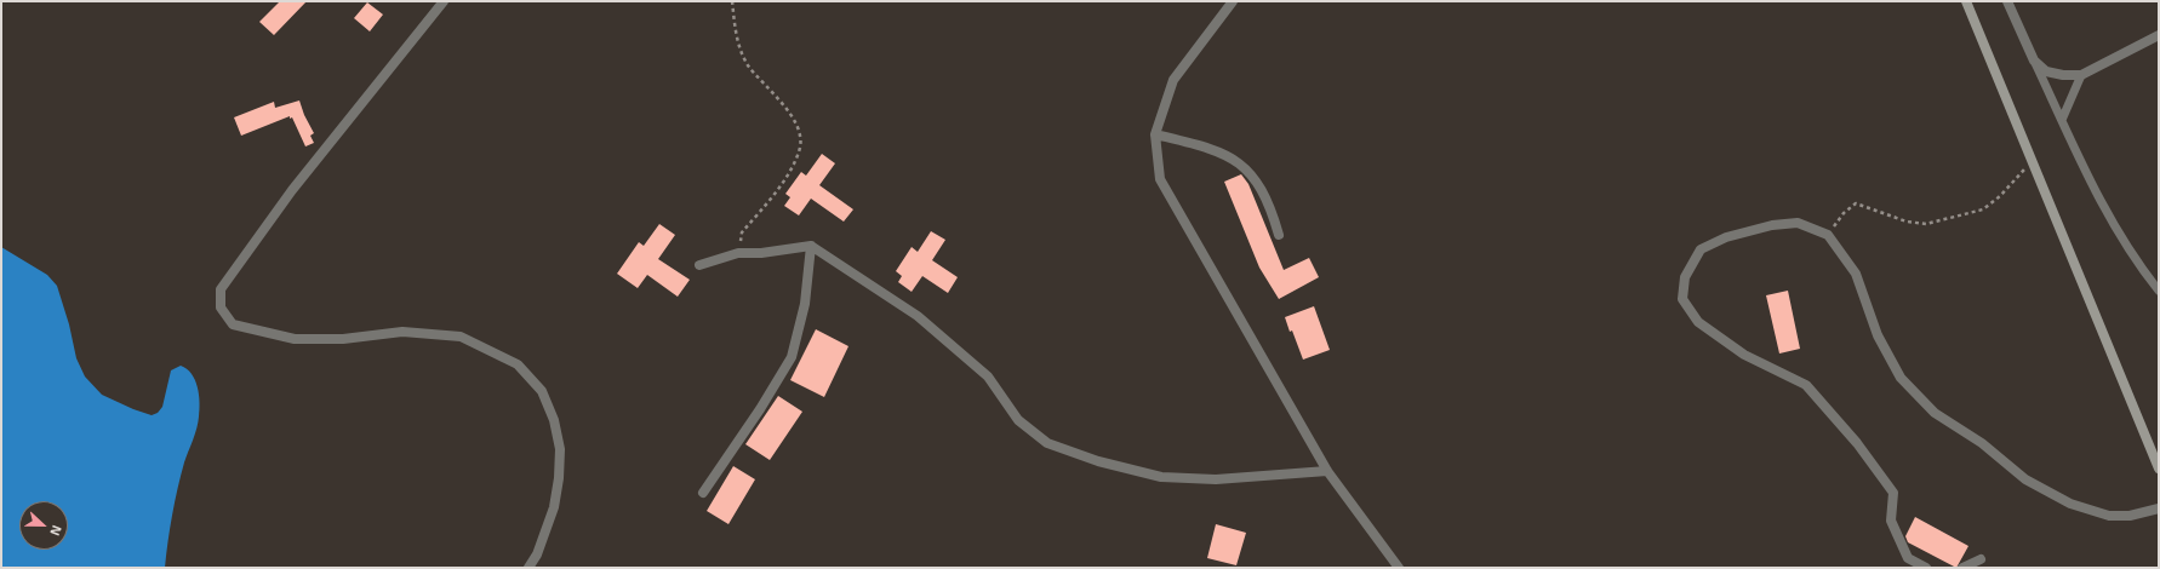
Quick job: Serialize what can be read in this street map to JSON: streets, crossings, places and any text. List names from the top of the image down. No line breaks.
{"north":"right"}
